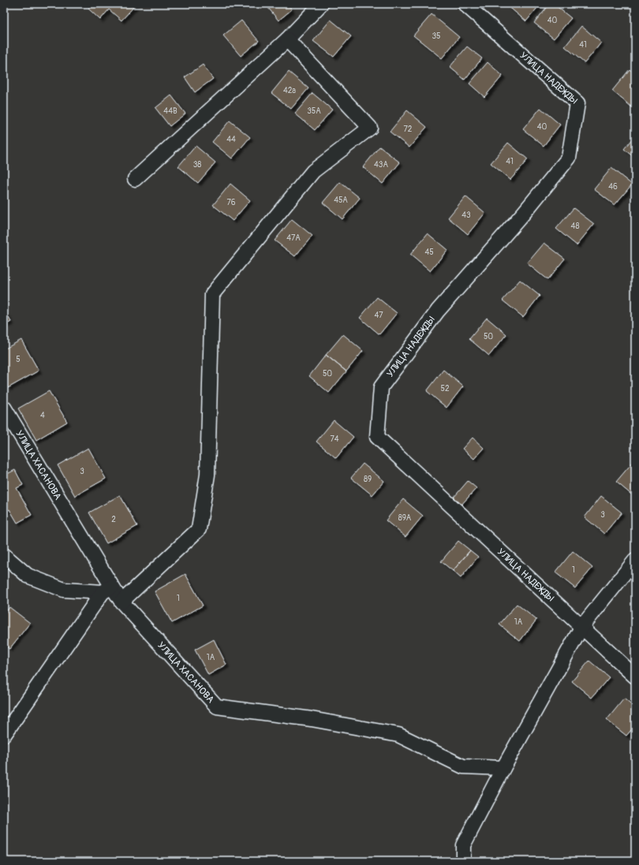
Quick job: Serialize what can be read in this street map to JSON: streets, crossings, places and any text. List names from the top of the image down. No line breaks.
{"streets":{"street":["УЛИЦА НАДЕЖДЫ","УЛИЦА ХАСАНОВА"]},"house_numbers":["40","35","41","42а","44В","35А","40","72","44","41","38","43А","46","45А","76","43","48","47А","45","47","50","5","50","52","4","74","3","89","3","89А","2","1","1","1А","1А"]}
